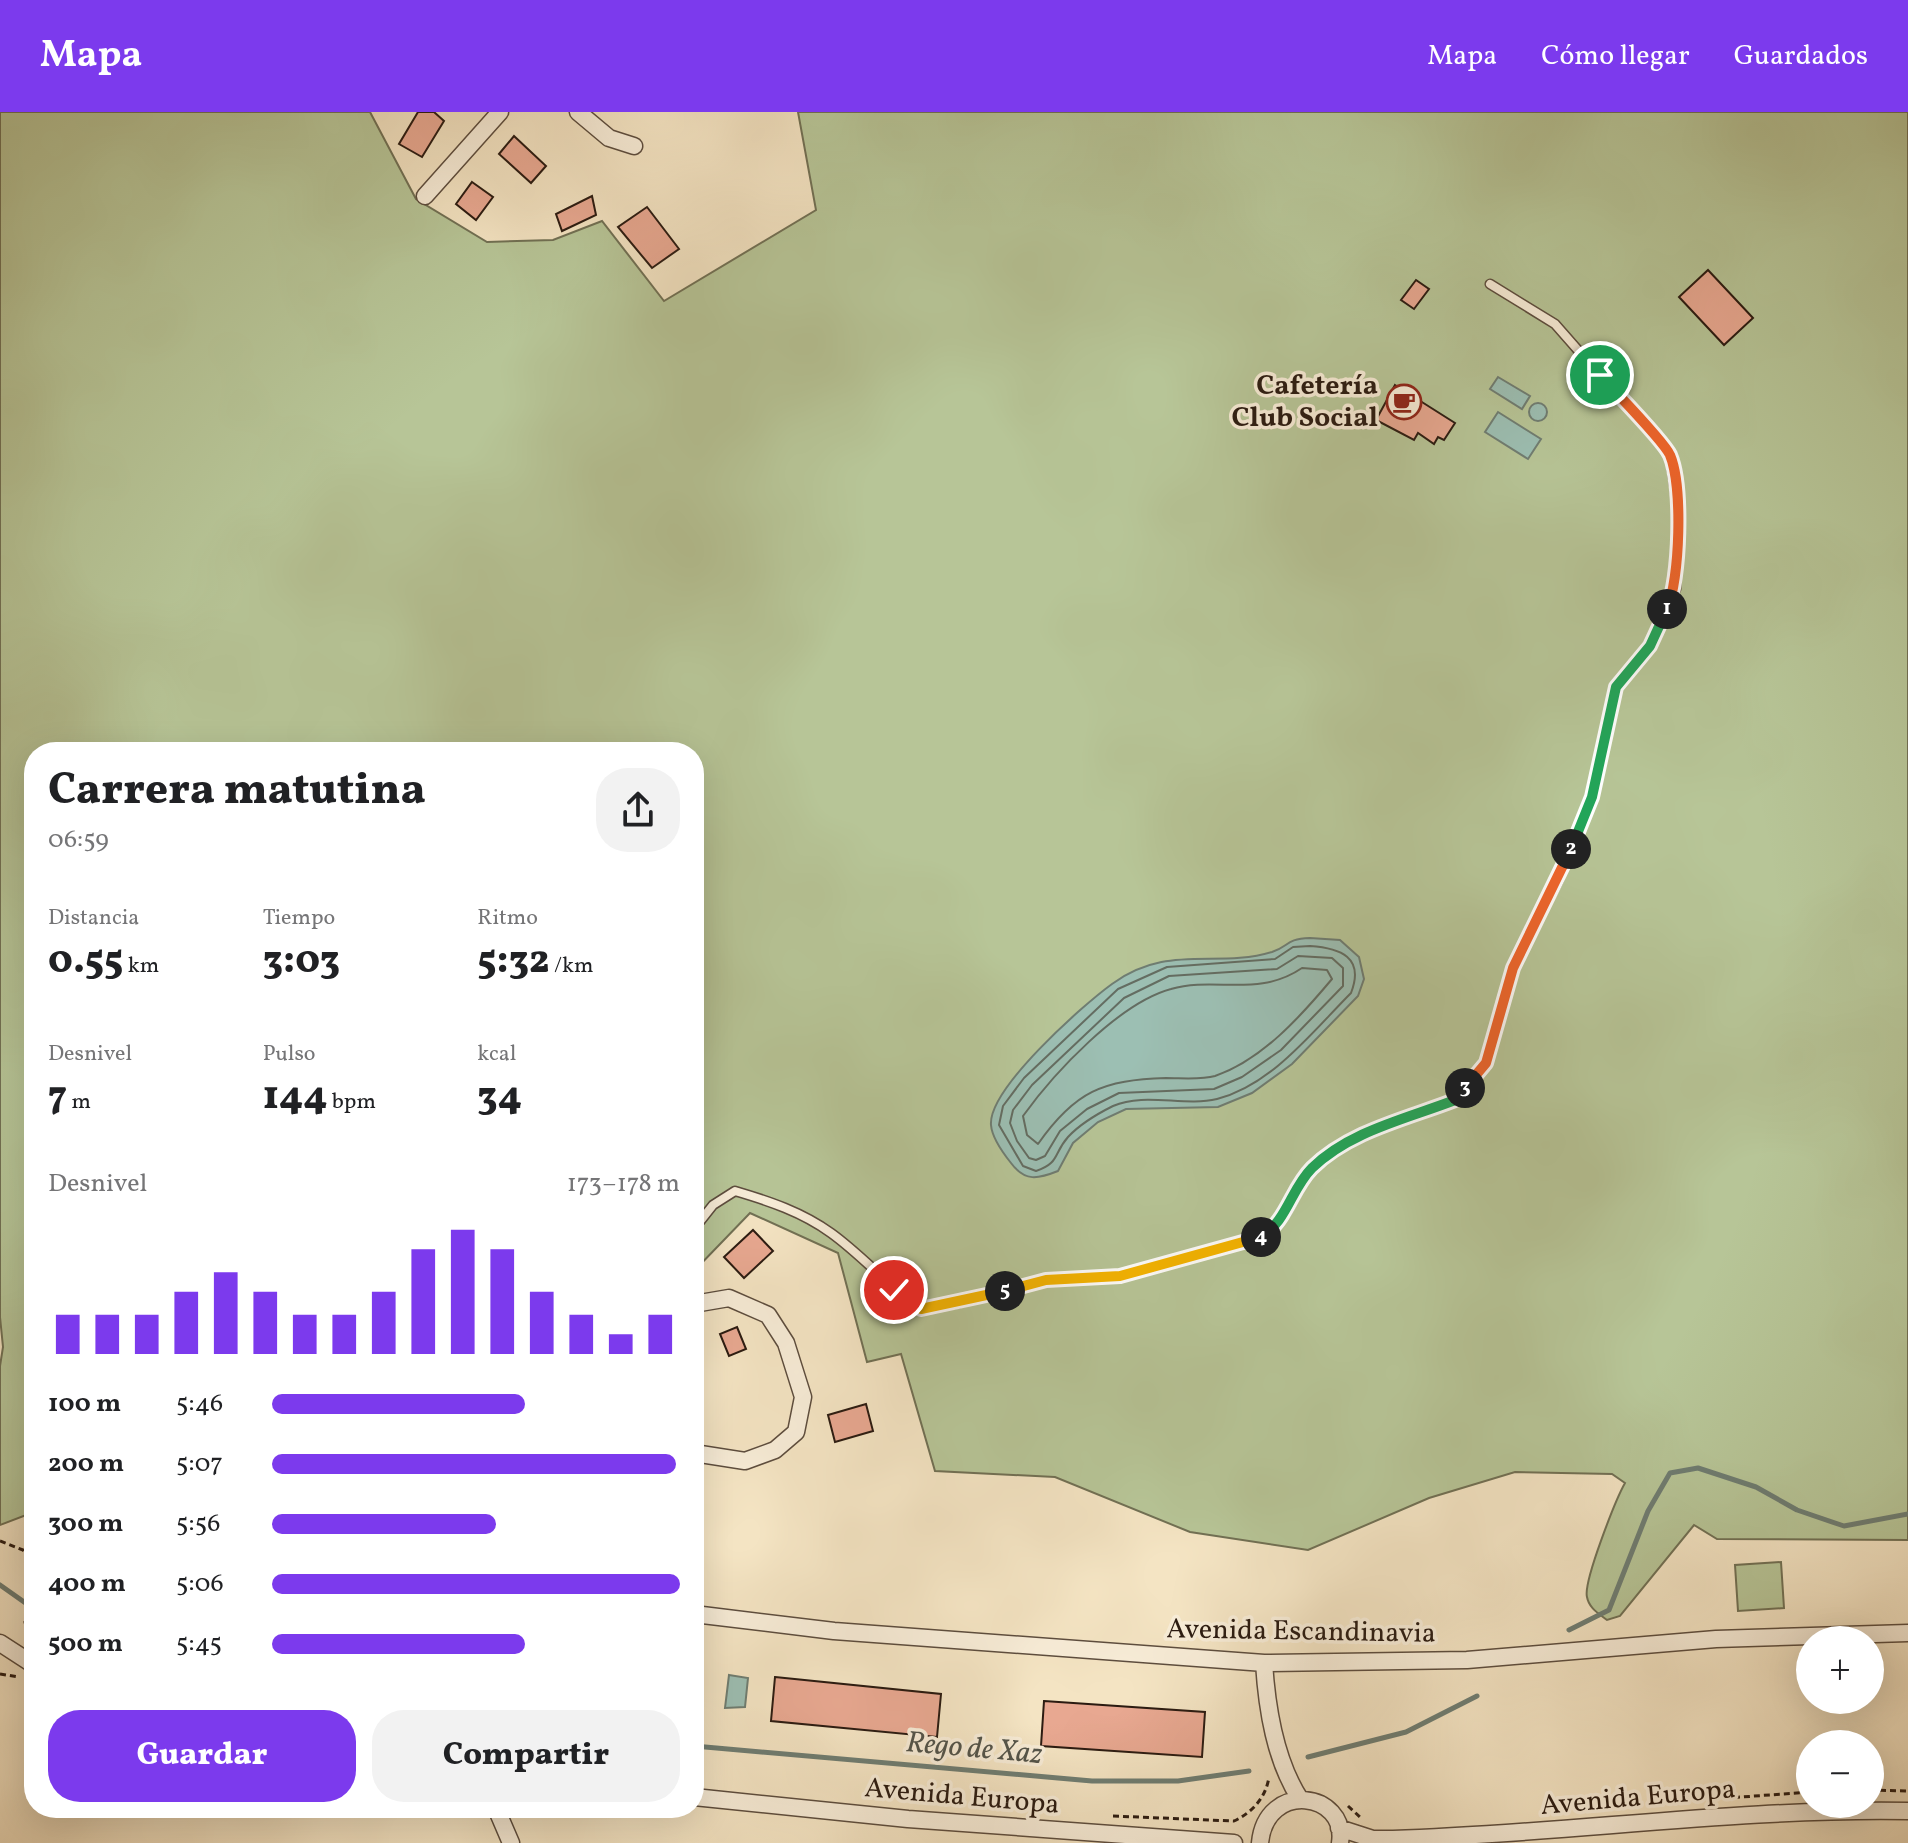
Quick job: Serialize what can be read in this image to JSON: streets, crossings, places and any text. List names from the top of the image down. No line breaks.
{"streets":{"street":["Avenida Escandinavia","Avenida Europa"]},"water":["Rego de Xaz"],"places":{"cafe":["Cafetería Club Social"]},"page":{"header":"Mapa","nav":["Mapa","Cómo llegar","Guardados"],"pins":["1","2","3","4","5"],"heading":["Carrera matutina","06:59"],"stats":[["Distancia","0.55 km"],["Tiempo","3:03"],["Ritmo","5:32 /km"],["Desnivel","7 m"],["Pulso","144 bpm"],["kcal","34"]],"chart":["Desnivel","173–178 m"],"list":[{"name":"100 m","note":"5:46"},{"name":"200 m","note":"5:07"},{"name":"300 m","note":"5:56"},{"name":"400 m","note":"5:06"},{"name":"500 m","note":"5:45"}],"map_buttons":["+","−"],"buttons":["Guardar","Compartir"]}}
